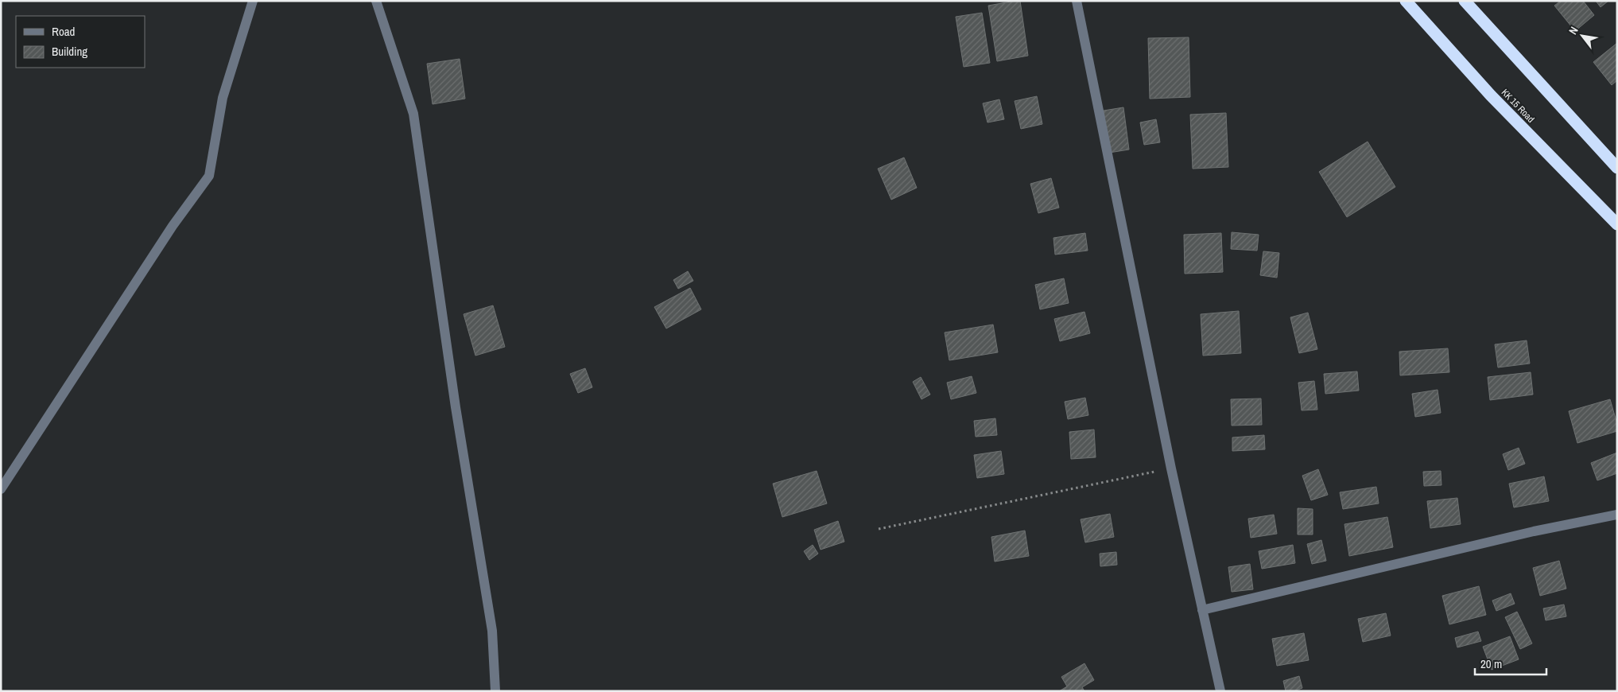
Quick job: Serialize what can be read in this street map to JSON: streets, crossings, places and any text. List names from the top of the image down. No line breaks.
{"streets":{"highway":["KK 15 Road"]},"legend":["Road","Building"],"scale_bar":"20 m","north":"top left"}
